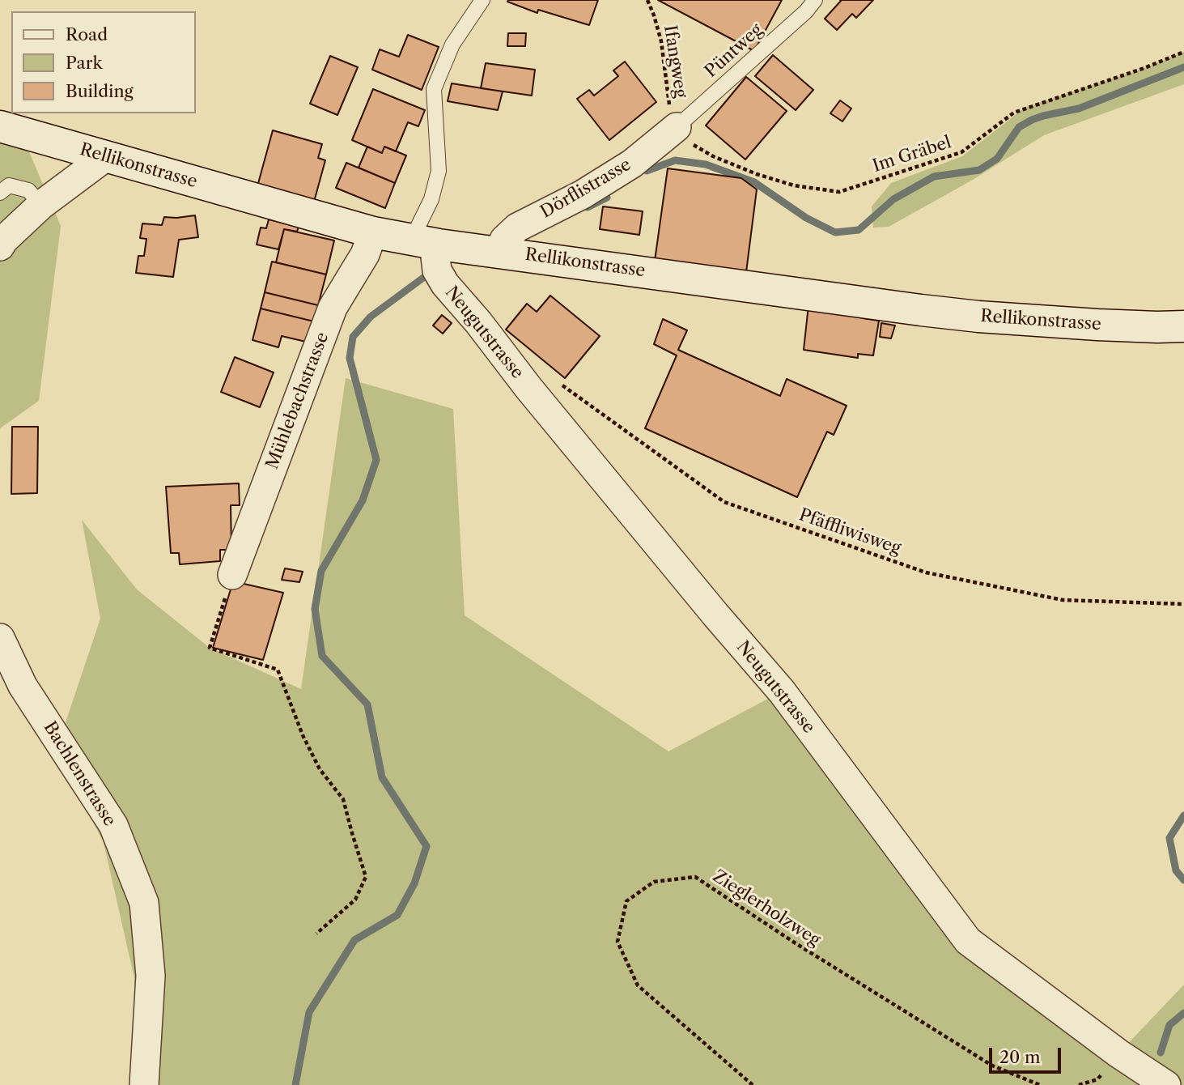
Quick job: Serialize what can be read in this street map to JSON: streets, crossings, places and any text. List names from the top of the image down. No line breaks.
{"streets":{"street":["Rellikonstrasse","Dörflistrasse","Neugutstrasse","Mühlebachstrasse","Bachlenstrasse"],"lane":["Püntweg"],"path":["Ifangweg","Im Gräbel","Pfäffliwisweg","Zieglerholzweg"]},"crossings":[["Püntweg","Ifangweg"],["Püntweg","Im Gräbel"],["Püntweg","Dörflistrasse"],["Ifangweg","Im Gräbel"],["Ifangweg","Dörflistrasse"],["Im Gräbel","Dörflistrasse"],["Rellikonstrasse","Dörflistrasse"],["Rellikonstrasse","Neugutstrasse"],["Rellikonstrasse","Mühlebachstrasse"]],"legend":["Road","Park","Building"],"scale_bar":"20 m"}
